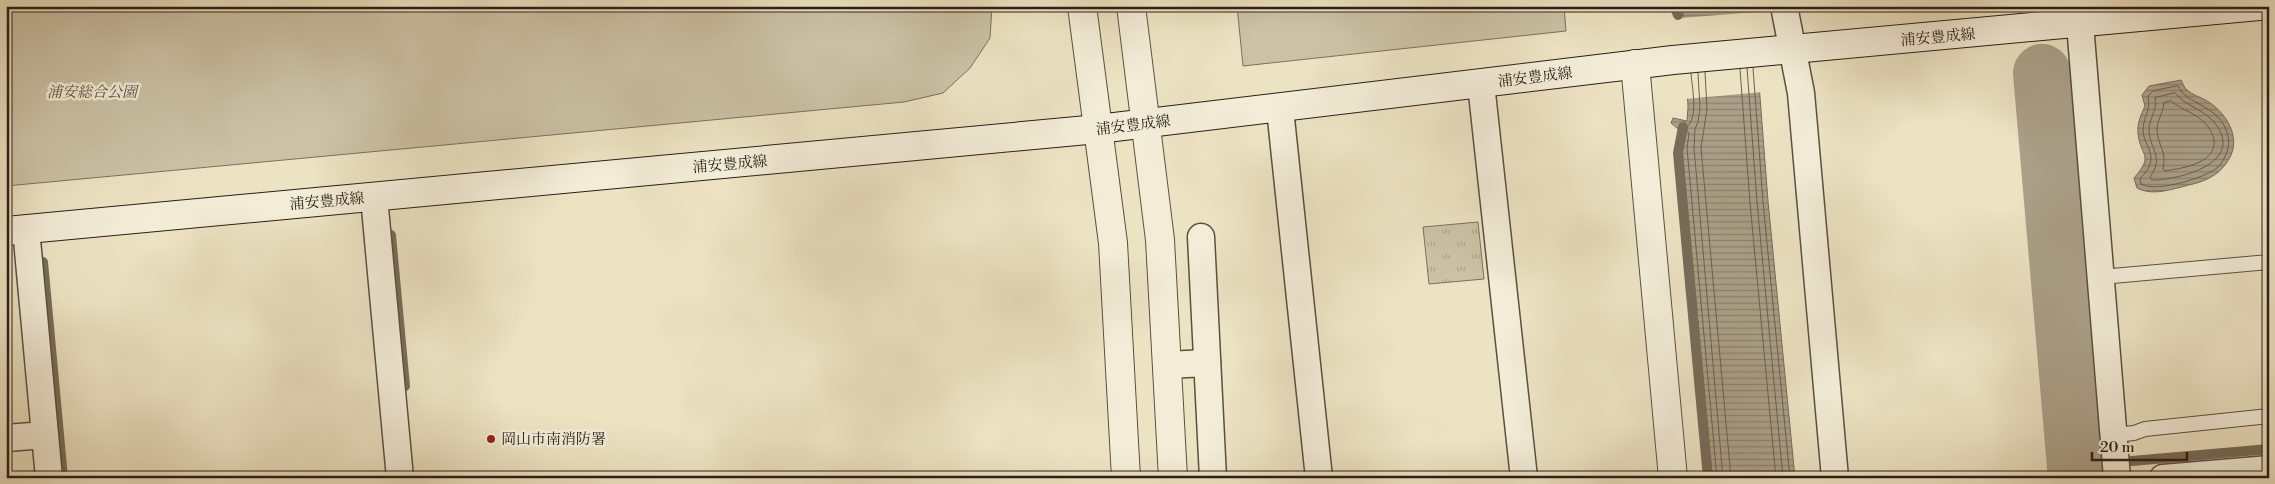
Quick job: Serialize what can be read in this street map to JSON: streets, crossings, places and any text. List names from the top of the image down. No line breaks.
{"streets":{"main road":["浦安豊成線"]},"parks":["浦安総合公園"],"places":["岡山市南消防署"],"scale_bar":"20 m"}
